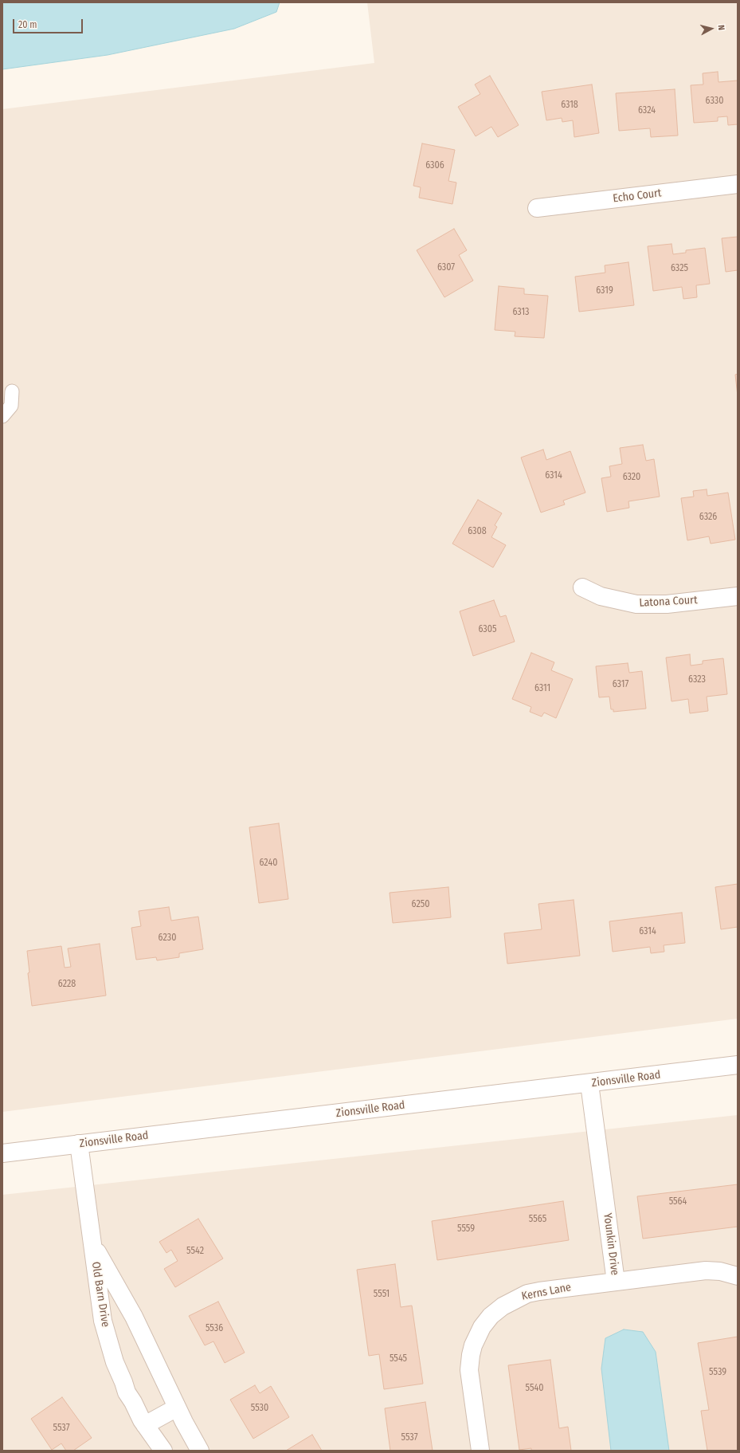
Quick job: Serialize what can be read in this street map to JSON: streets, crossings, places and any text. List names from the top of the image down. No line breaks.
{"streets":{"street":["Echo Court","Latona Court","Zionsville Road","Younkin Drive","Kerns Lane","Old Barn Drive"]},"crossings":[["Zionsville Road","Younkin Drive"],["Zionsville Road","Old Barn Drive"],["Younkin Drive","Kerns Lane"]],"house_numbers":["6330","6318","6324","6306","6307","6325","6319","6313","6314","6320","6326","6308","6305","6323","6317","6311","6240","6250","6314","6230","6228","5564","5565","5559","5542","5551","5536","5545","5539","5540","5530","5537","5537"],"scale_bar":"20 m","north":"right"}
